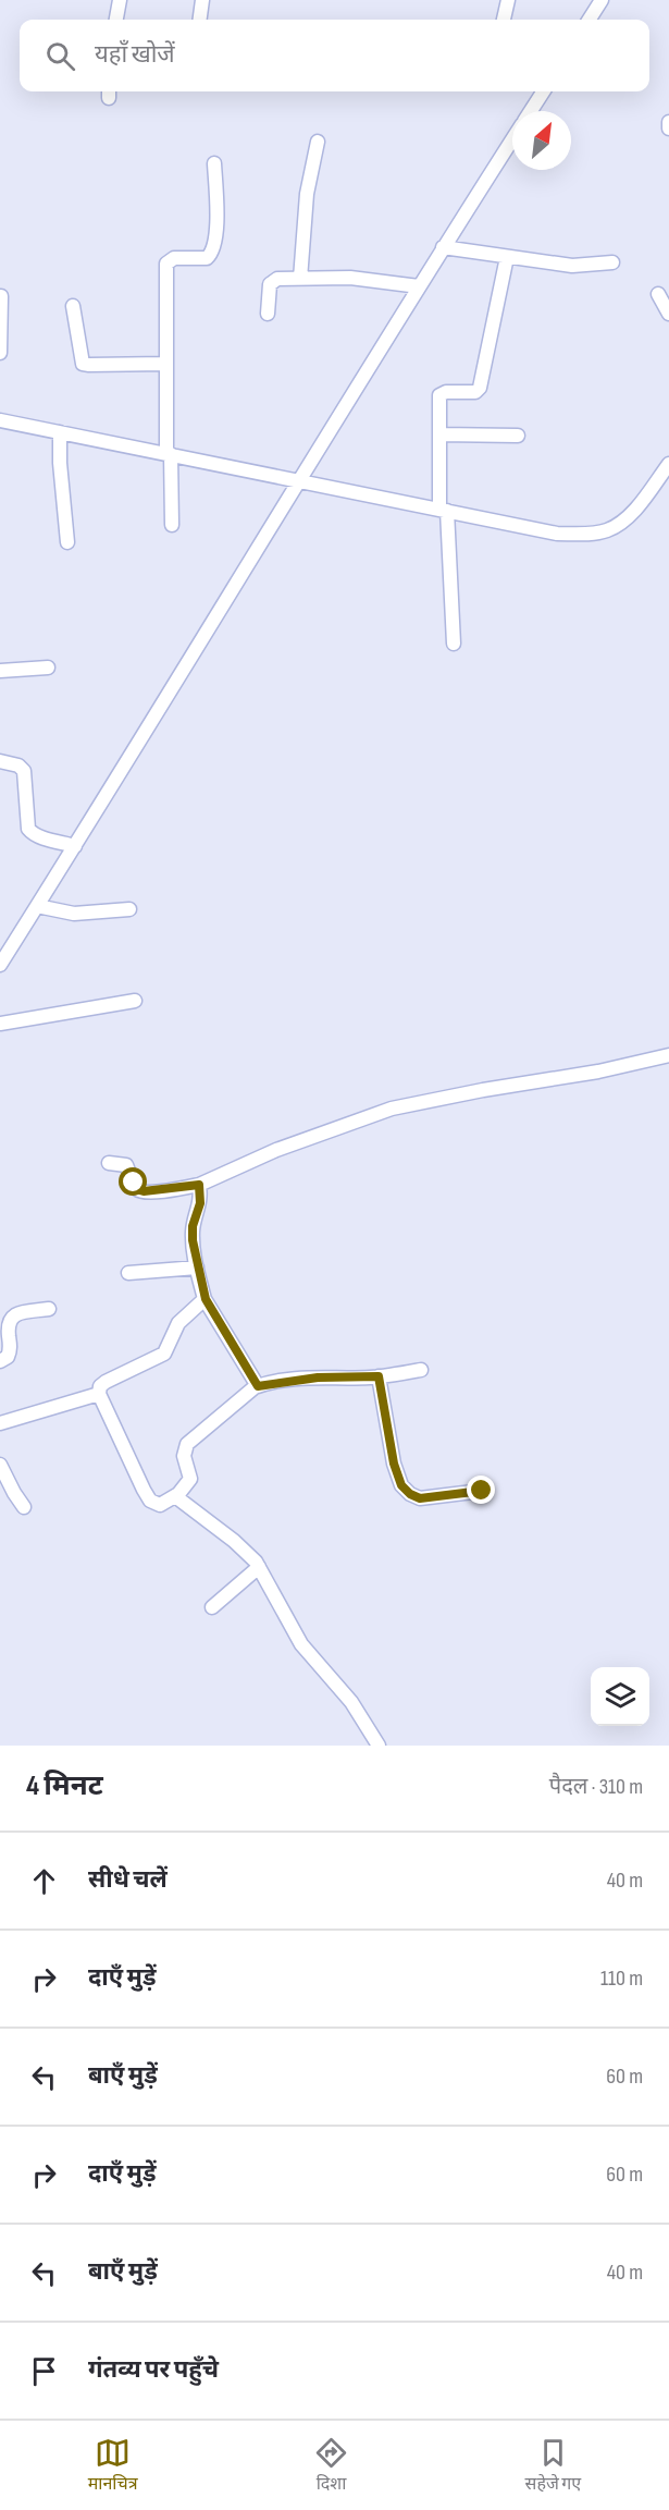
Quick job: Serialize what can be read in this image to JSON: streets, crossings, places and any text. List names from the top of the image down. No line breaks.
{"north":"top right","page":{"search":"यहाँ खोजें","heading":["4 मिनट","पैदल · 310 m"],"list":[["सीधे चलें","40 m"],["दाएँ मुड़ें","110 m"],["बाएँ मुड़ें","60 m"],["दाएँ मुड़ें","60 m"],["बाएँ मुड़ें","40 m"],"गंतव्य पर पहुँचे"],"nav":["मानचित्र","दिशा","सहेजे गए"]}}
